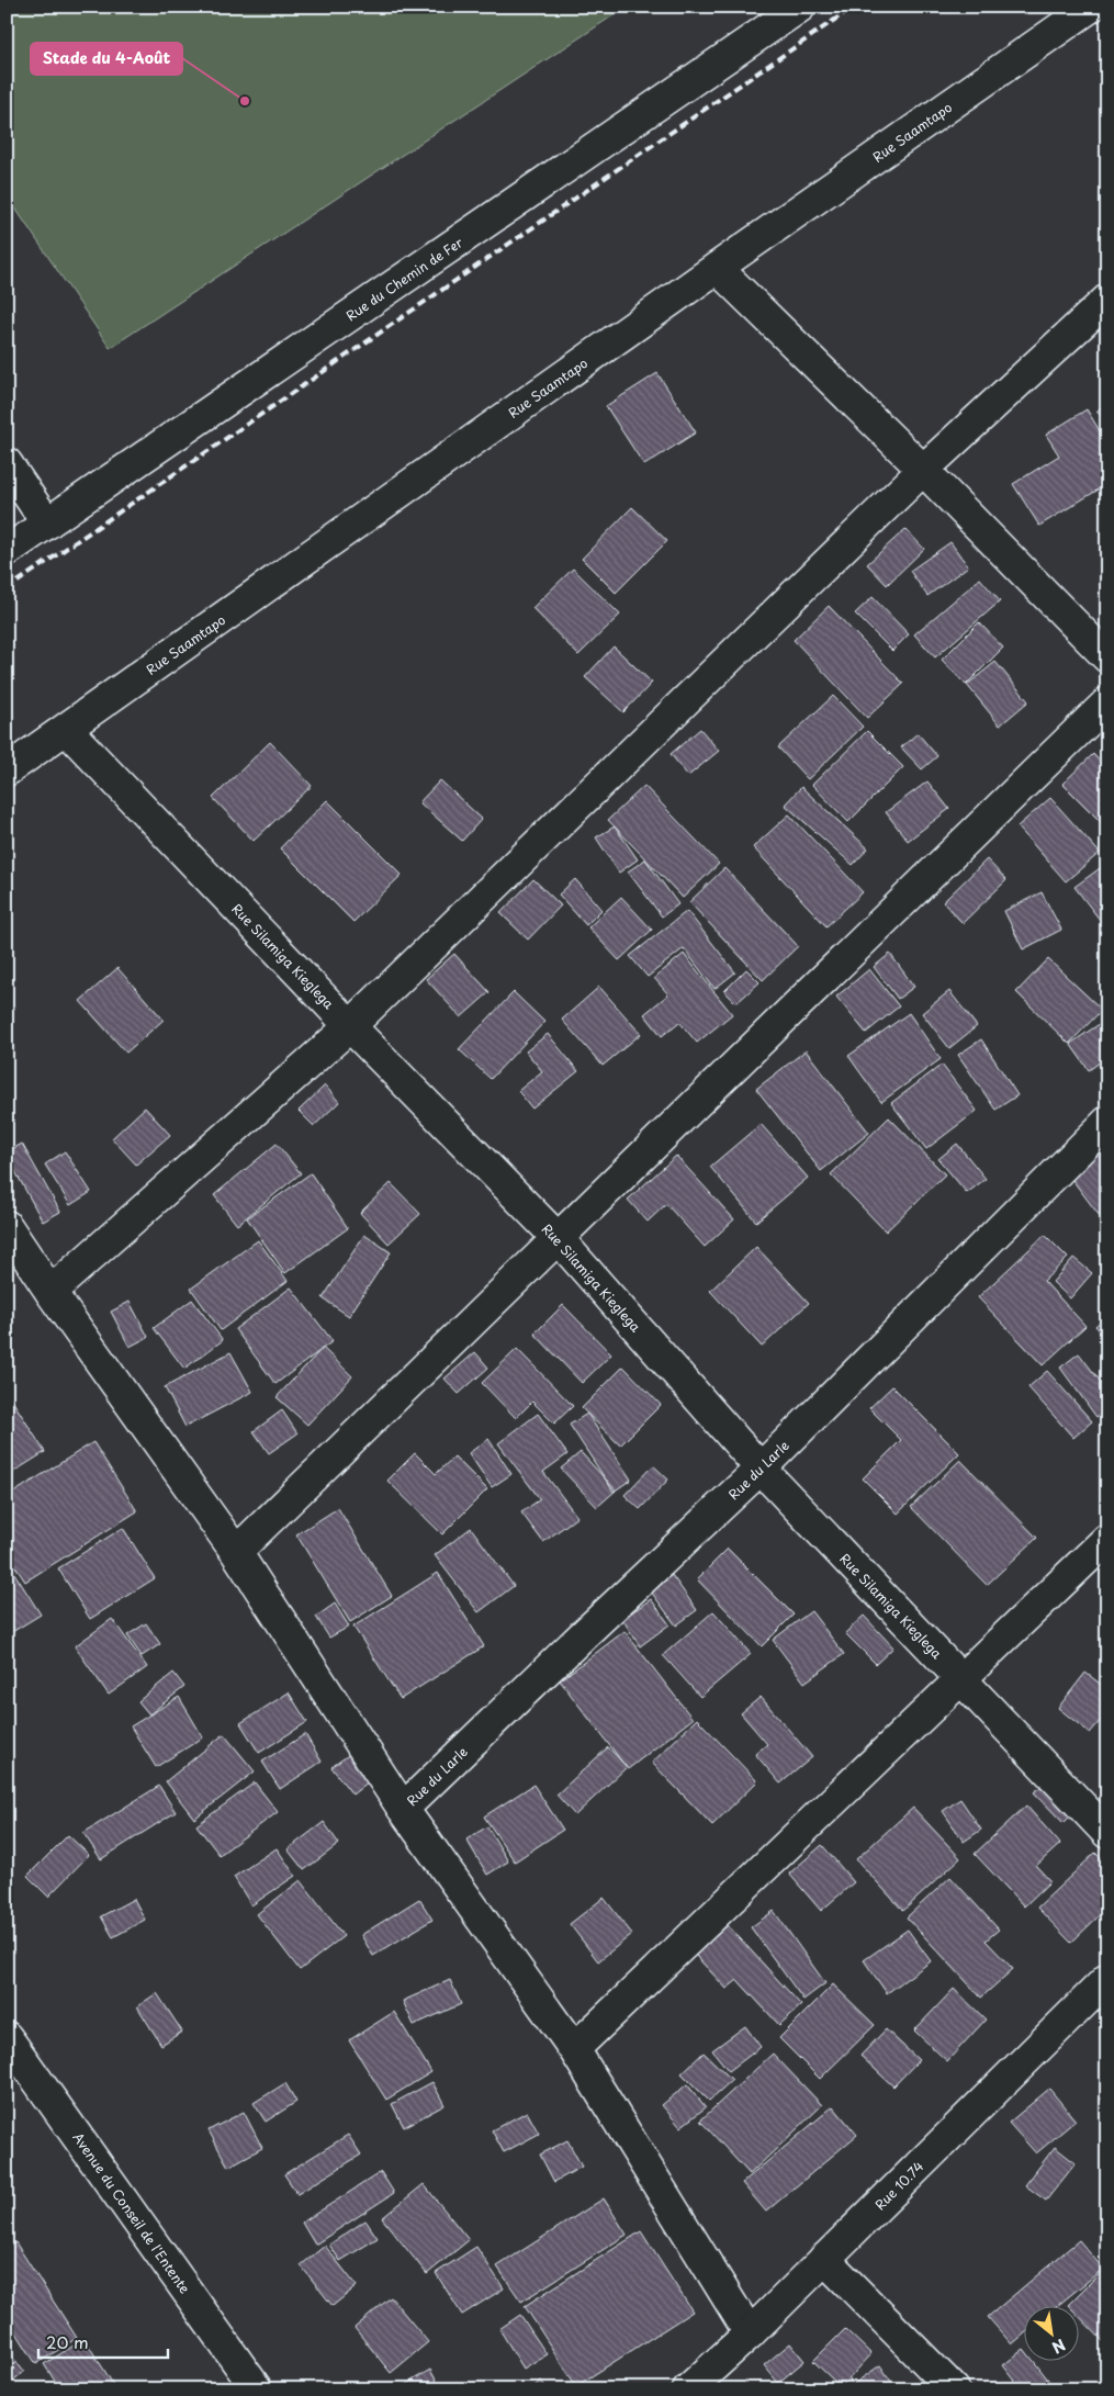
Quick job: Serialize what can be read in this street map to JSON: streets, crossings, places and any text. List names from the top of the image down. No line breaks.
{"streets":{"street":["Rue Saamtapo","Rue du Chemin de Fer","Rue Silamiga Kieglega","Rue du Larle","Rue 10.74","Avenue du Conseil de l'Entente"]},"crossings":[["Rue Saamtapo","Rue Silamiga Kieglega"],["Rue Silamiga Kieglega","Rue du Larle"]],"places":["Stade du 4-Août"],"scale_bar":"20 m","north":"bottom right"}
